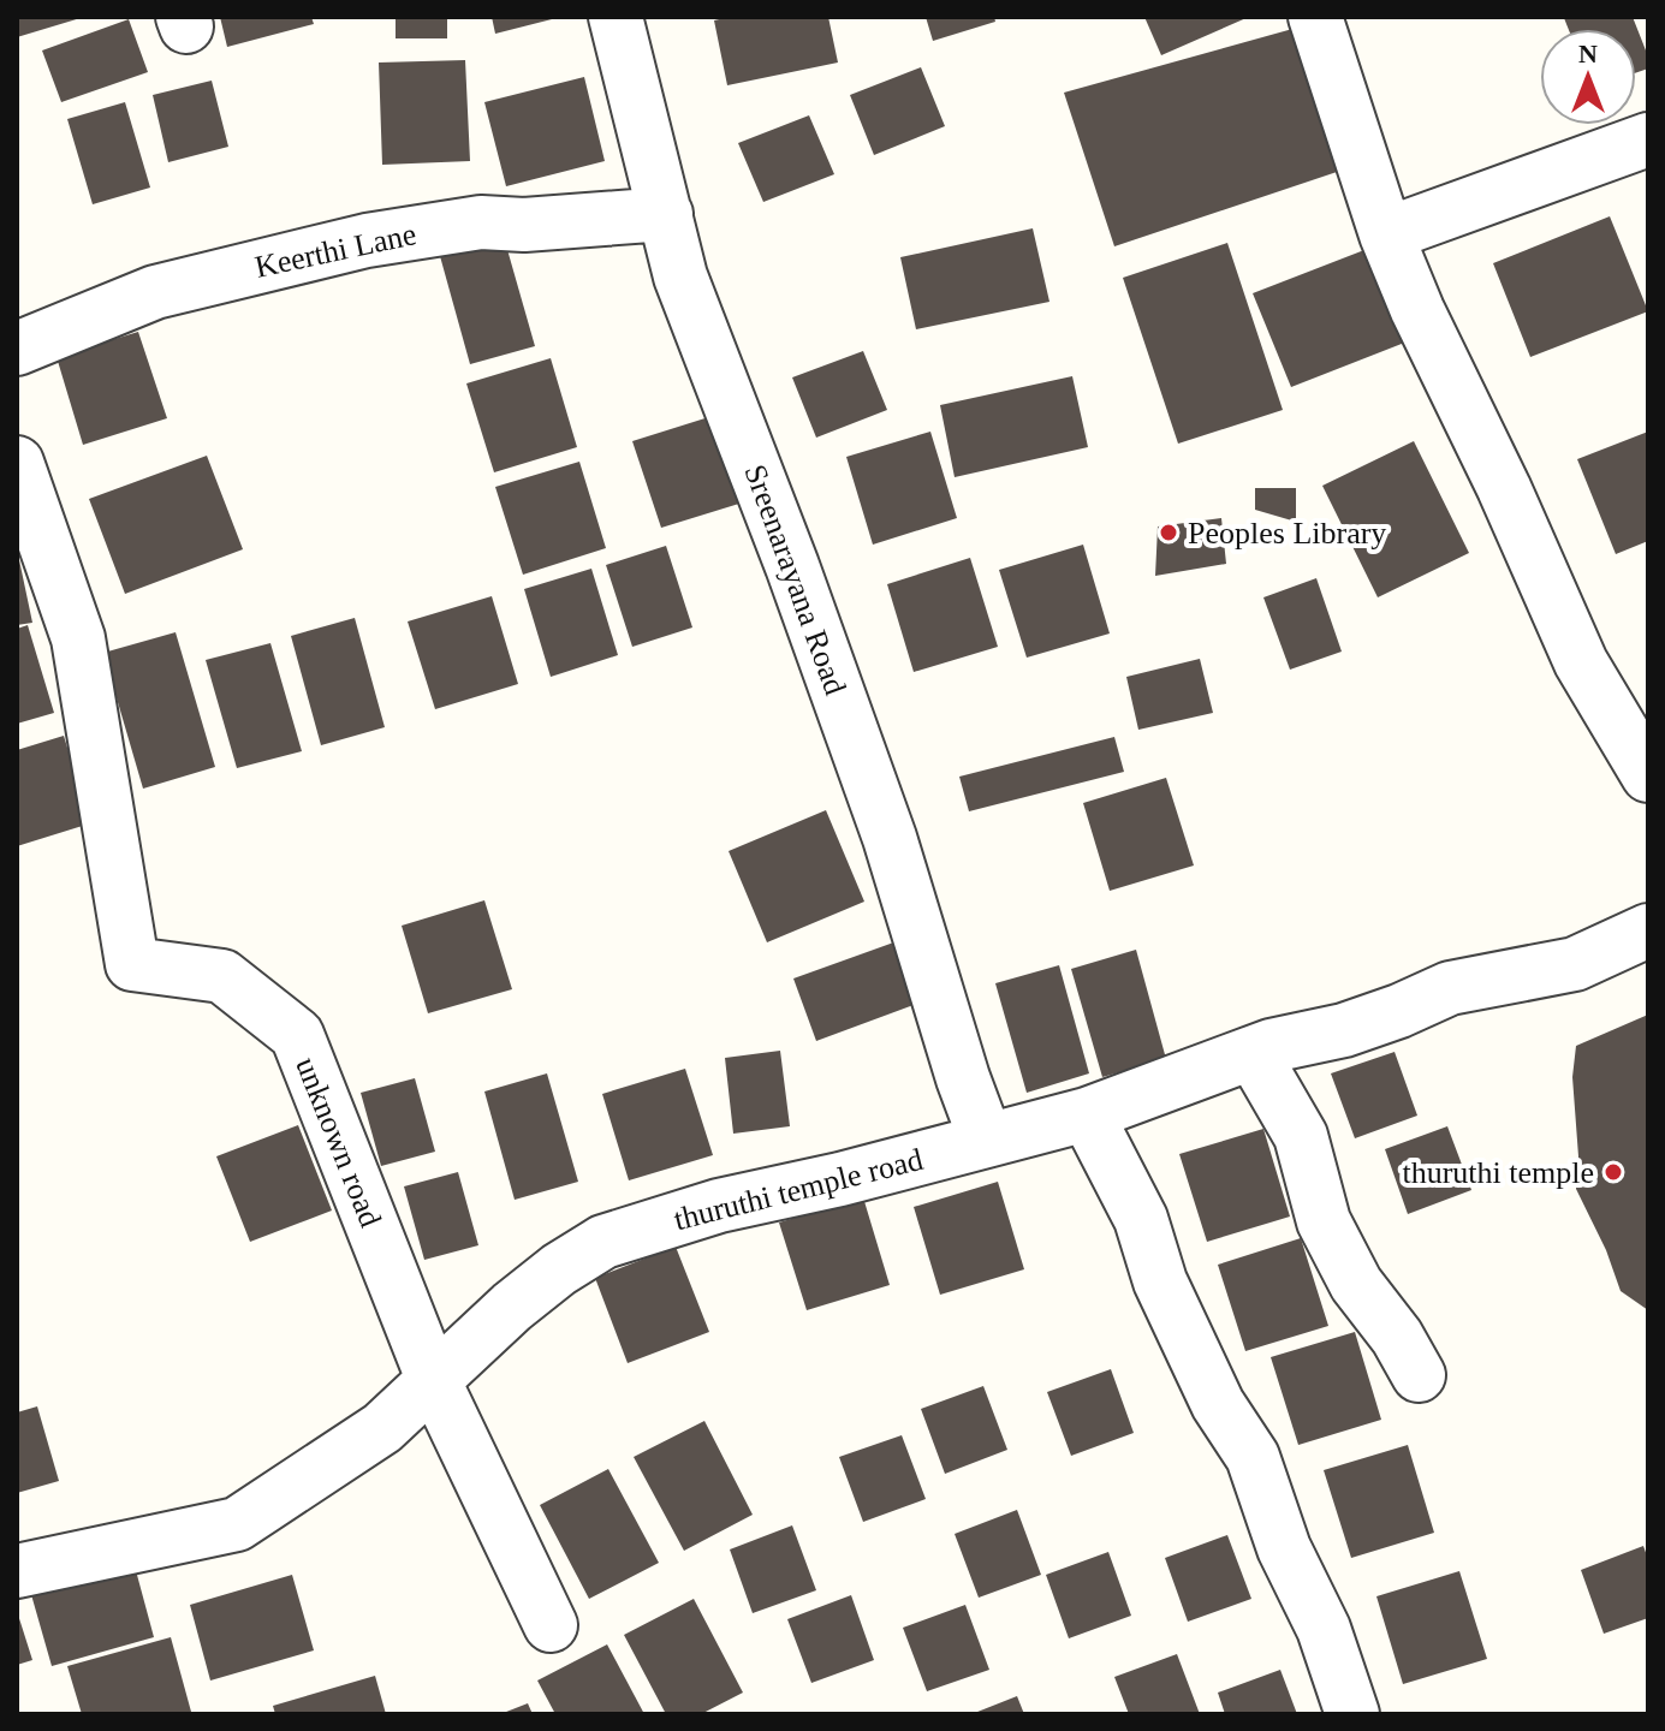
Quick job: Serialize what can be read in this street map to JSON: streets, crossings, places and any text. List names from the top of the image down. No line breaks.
{"streets":{"street":["Keerthi Lane","Sreenarayana Road","unknown road","thuruthi temple road"]},"crossings":[["Keerthi Lane","Sreenarayana Road"],["Sreenarayana Road","thuruthi temple road"],["unknown road","thuruthi temple road"]],"places":["Peoples Library","thuruthi temple"],"north":"top"}
